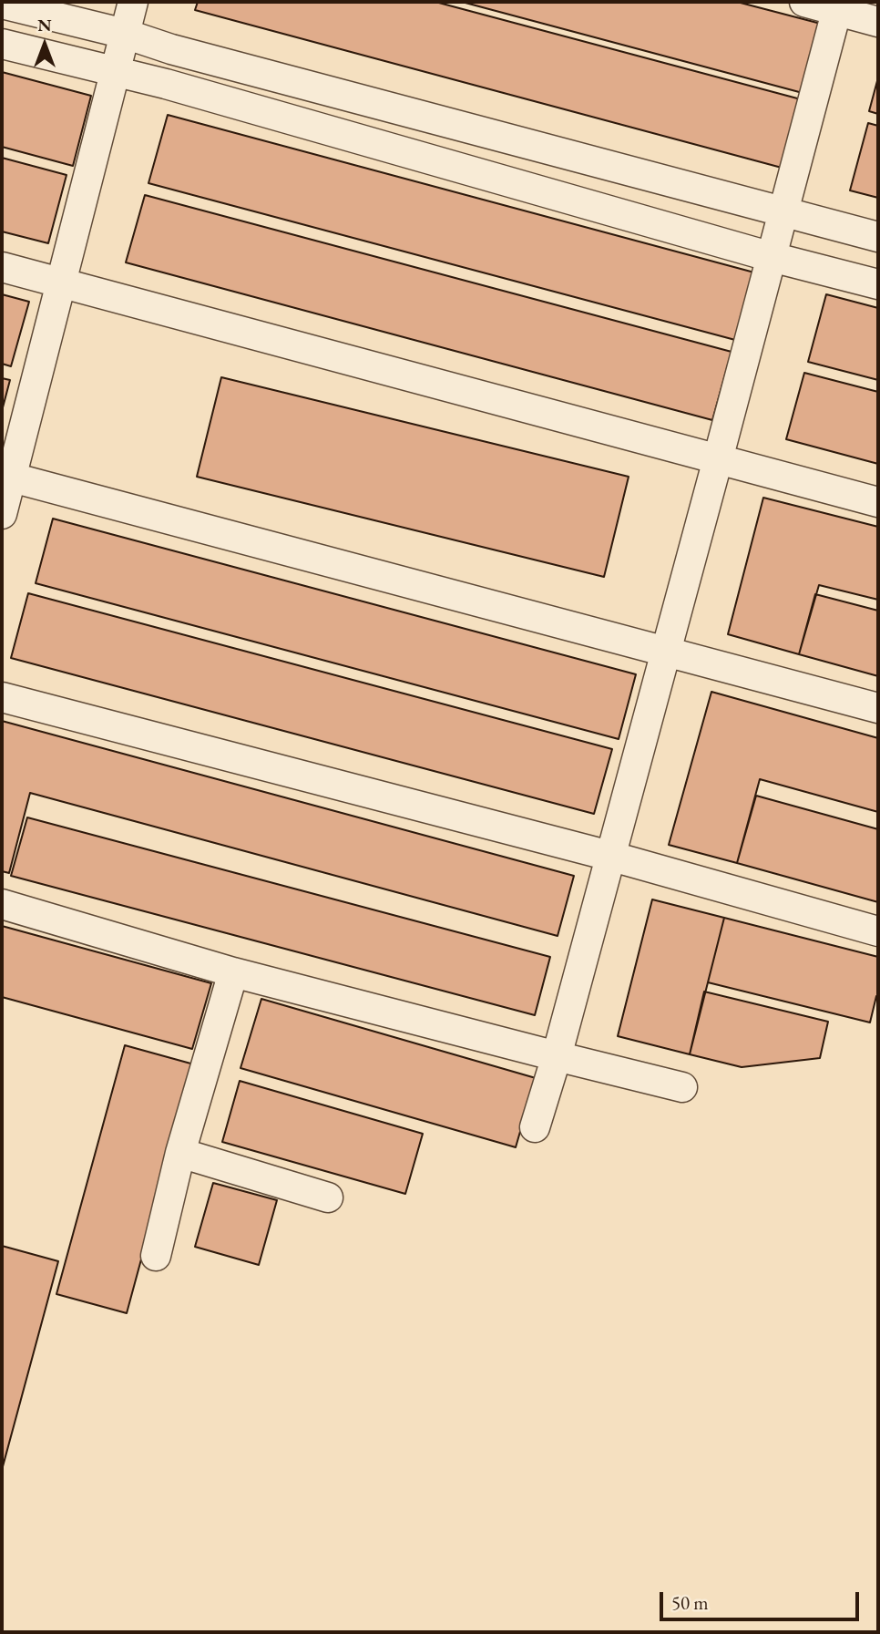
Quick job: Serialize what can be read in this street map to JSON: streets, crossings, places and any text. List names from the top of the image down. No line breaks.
{"scale_bar":"50 m","north":"top"}
